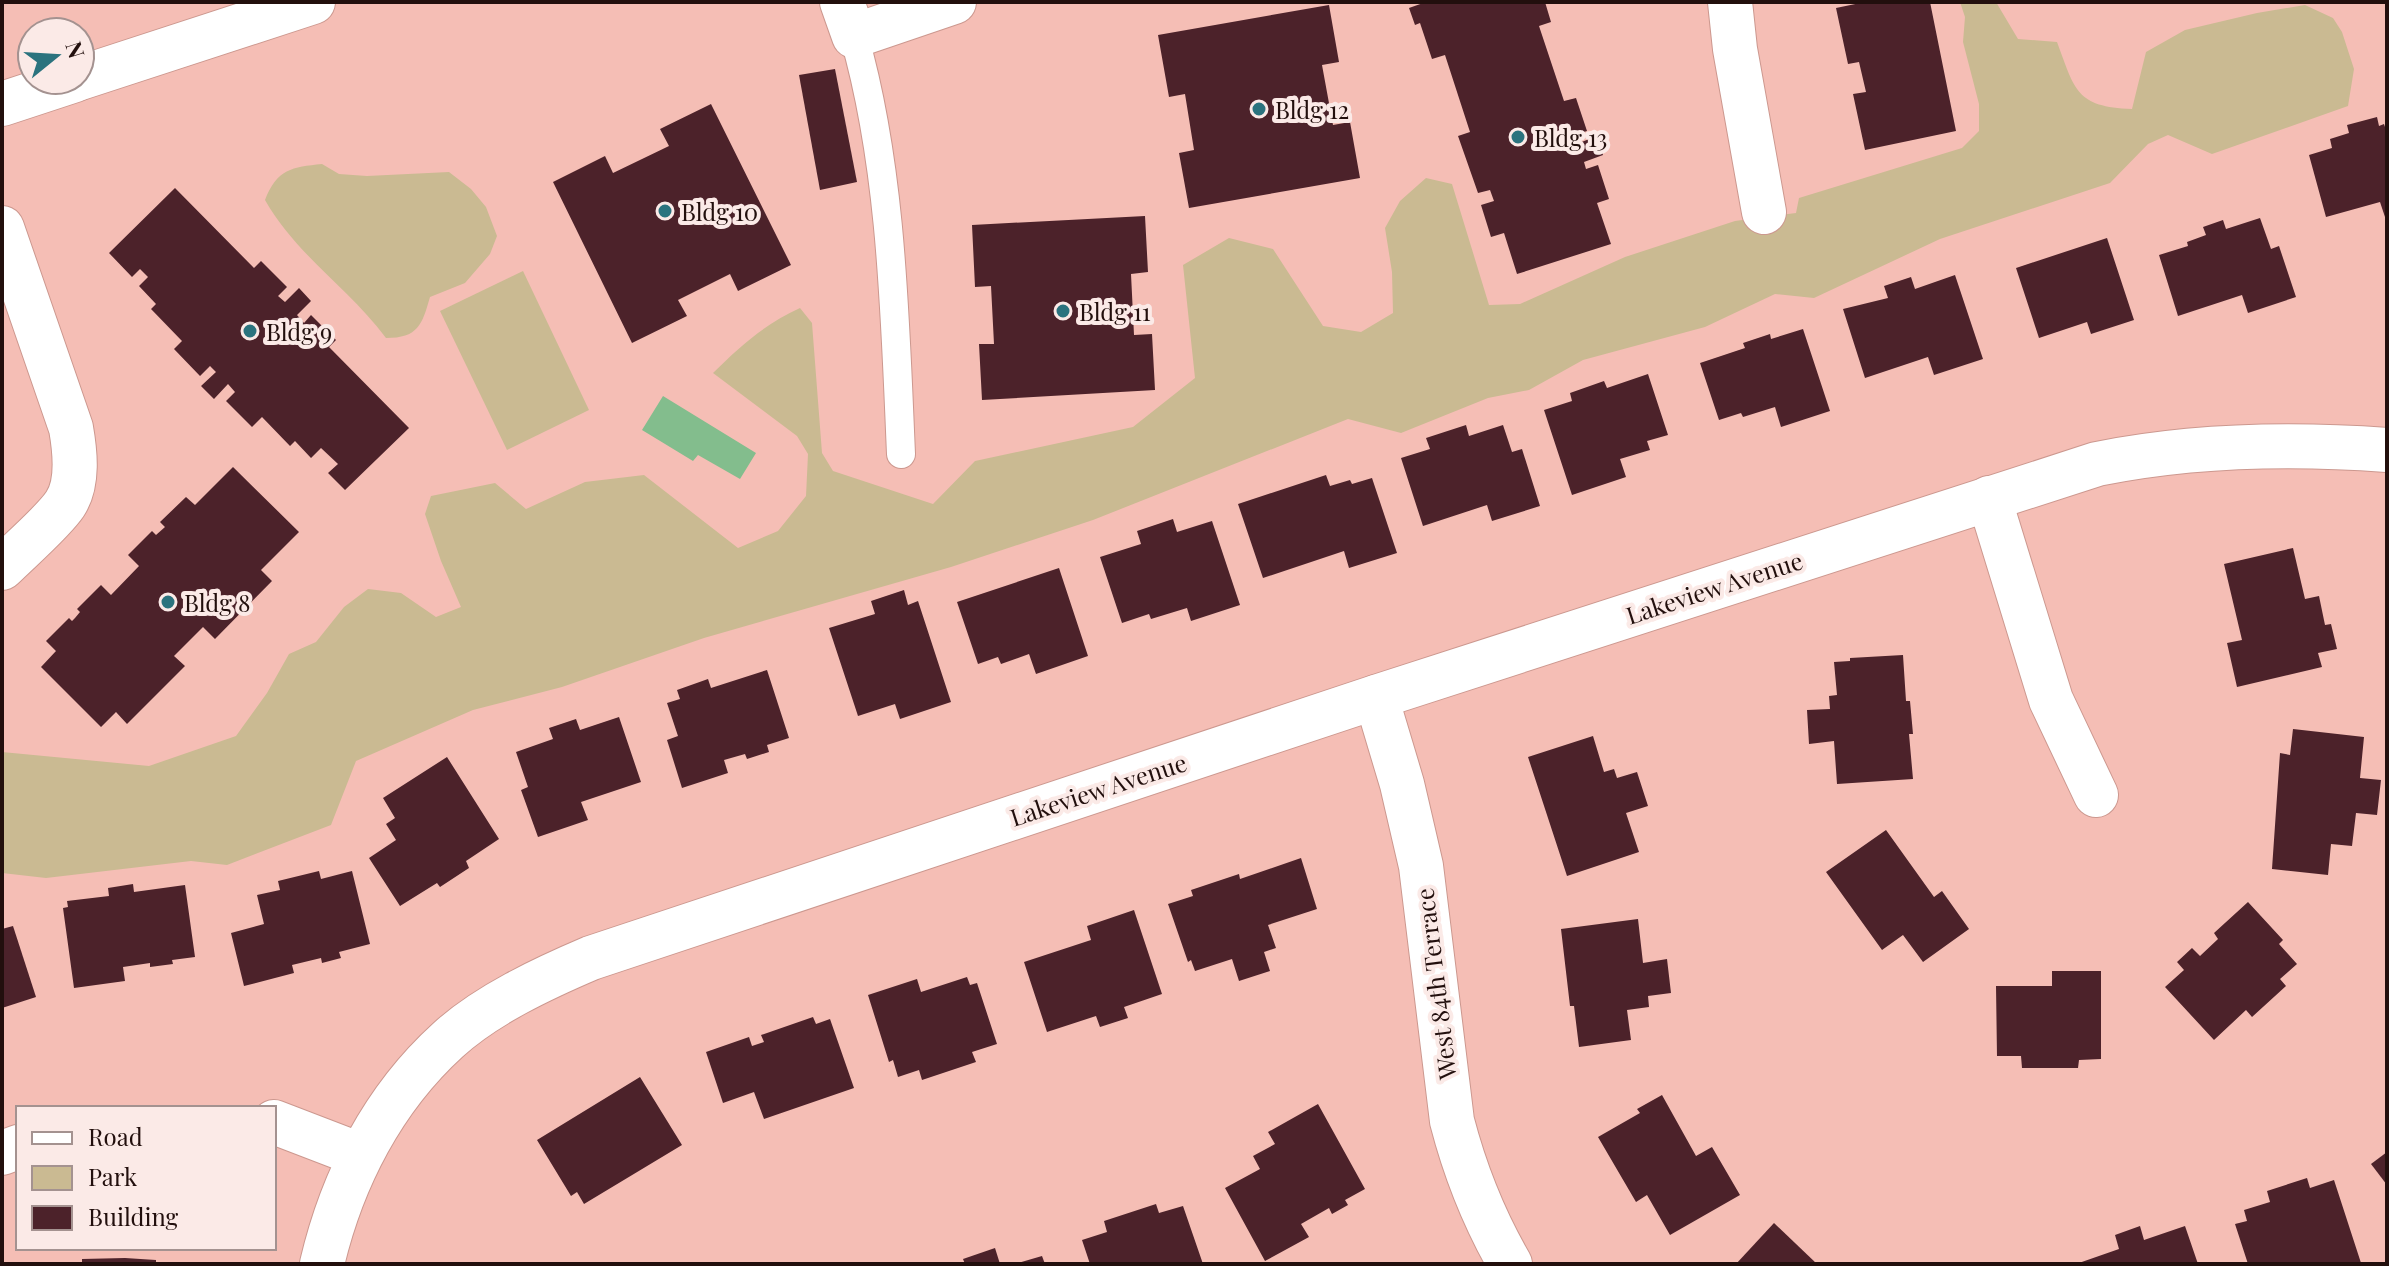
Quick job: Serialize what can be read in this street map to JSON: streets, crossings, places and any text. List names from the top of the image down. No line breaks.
{"streets":{"street":["Lakeview Avenue","West 84th Terrace"]},"crossings":[["Lakeview Avenue","West 84th Terrace"]],"places":["Bldg 12","Bldg 13","Bldg 10","Bldg 11","Bldg 9","Bldg 8"],"legend":["Road","Park","Building"],"north":"right"}
